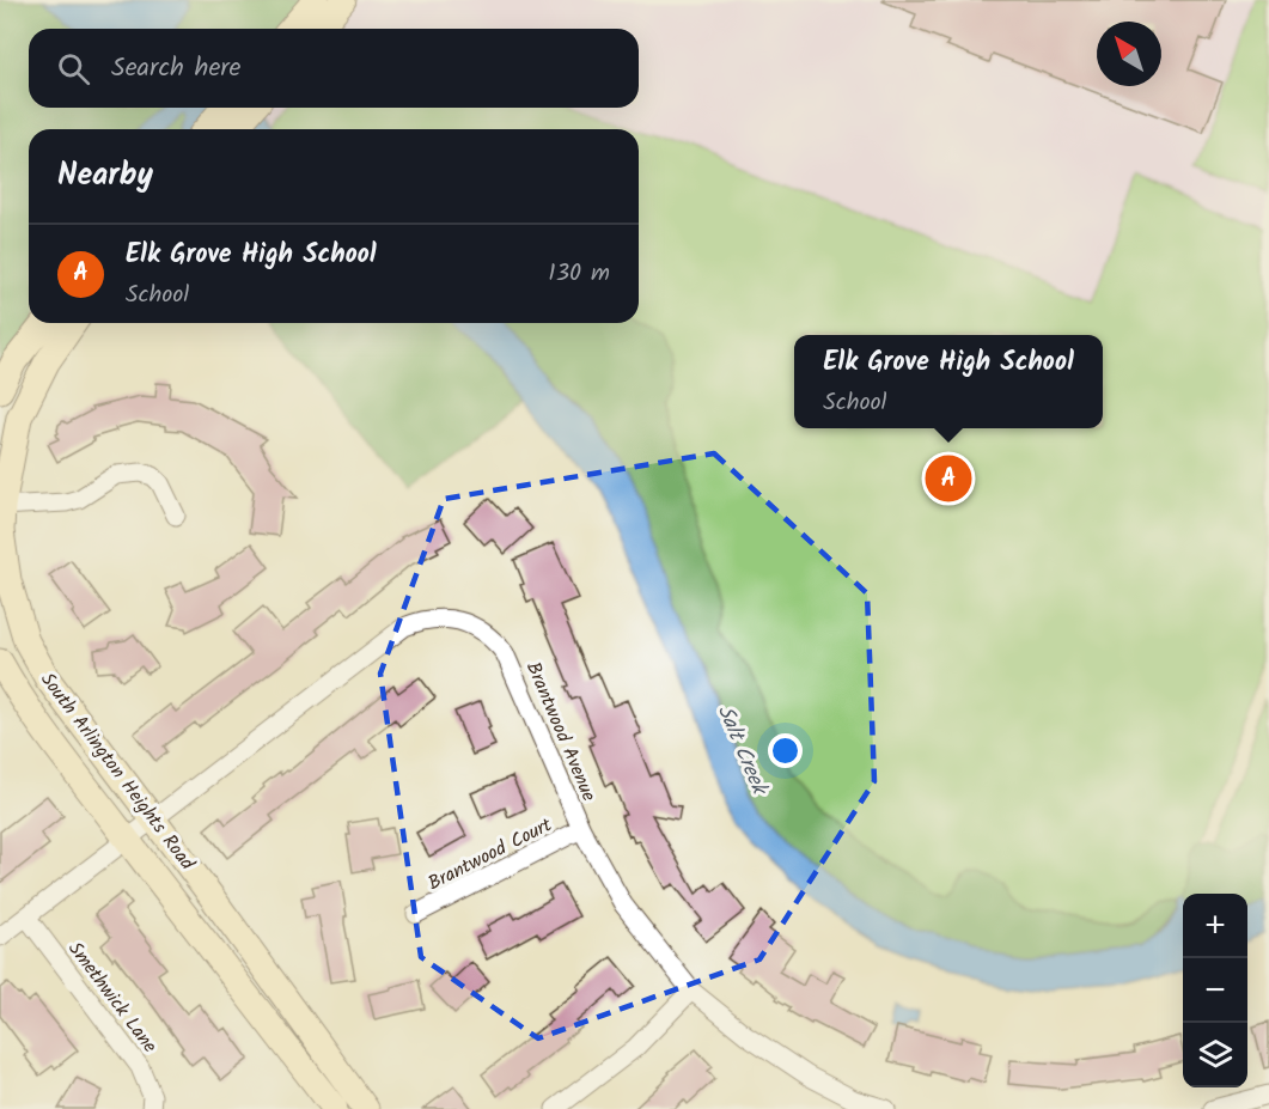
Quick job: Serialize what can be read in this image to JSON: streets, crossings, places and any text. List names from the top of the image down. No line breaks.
{"streets":{"main road":["South Arlington Heights Road"],"street":["Brantwood Avenue","Brantwood Court","Smethwick Lane"]},"crossings":[["Brantwood Avenue","South Arlington Heights Road"],["Brantwood Avenue","Brantwood Court"],["Brantwood Avenue","Smethwick Lane"]],"water":["Salt Creek"],"north":"top left","page":{"search":"Search here","heading":"Nearby","list":[{"mark":"A","name":"Elk Grove High School","note":"School","value":"130 m"}],"popup":["Elk Grove High School","School"],"pins":"A","map_buttons":["+","−"]}}
